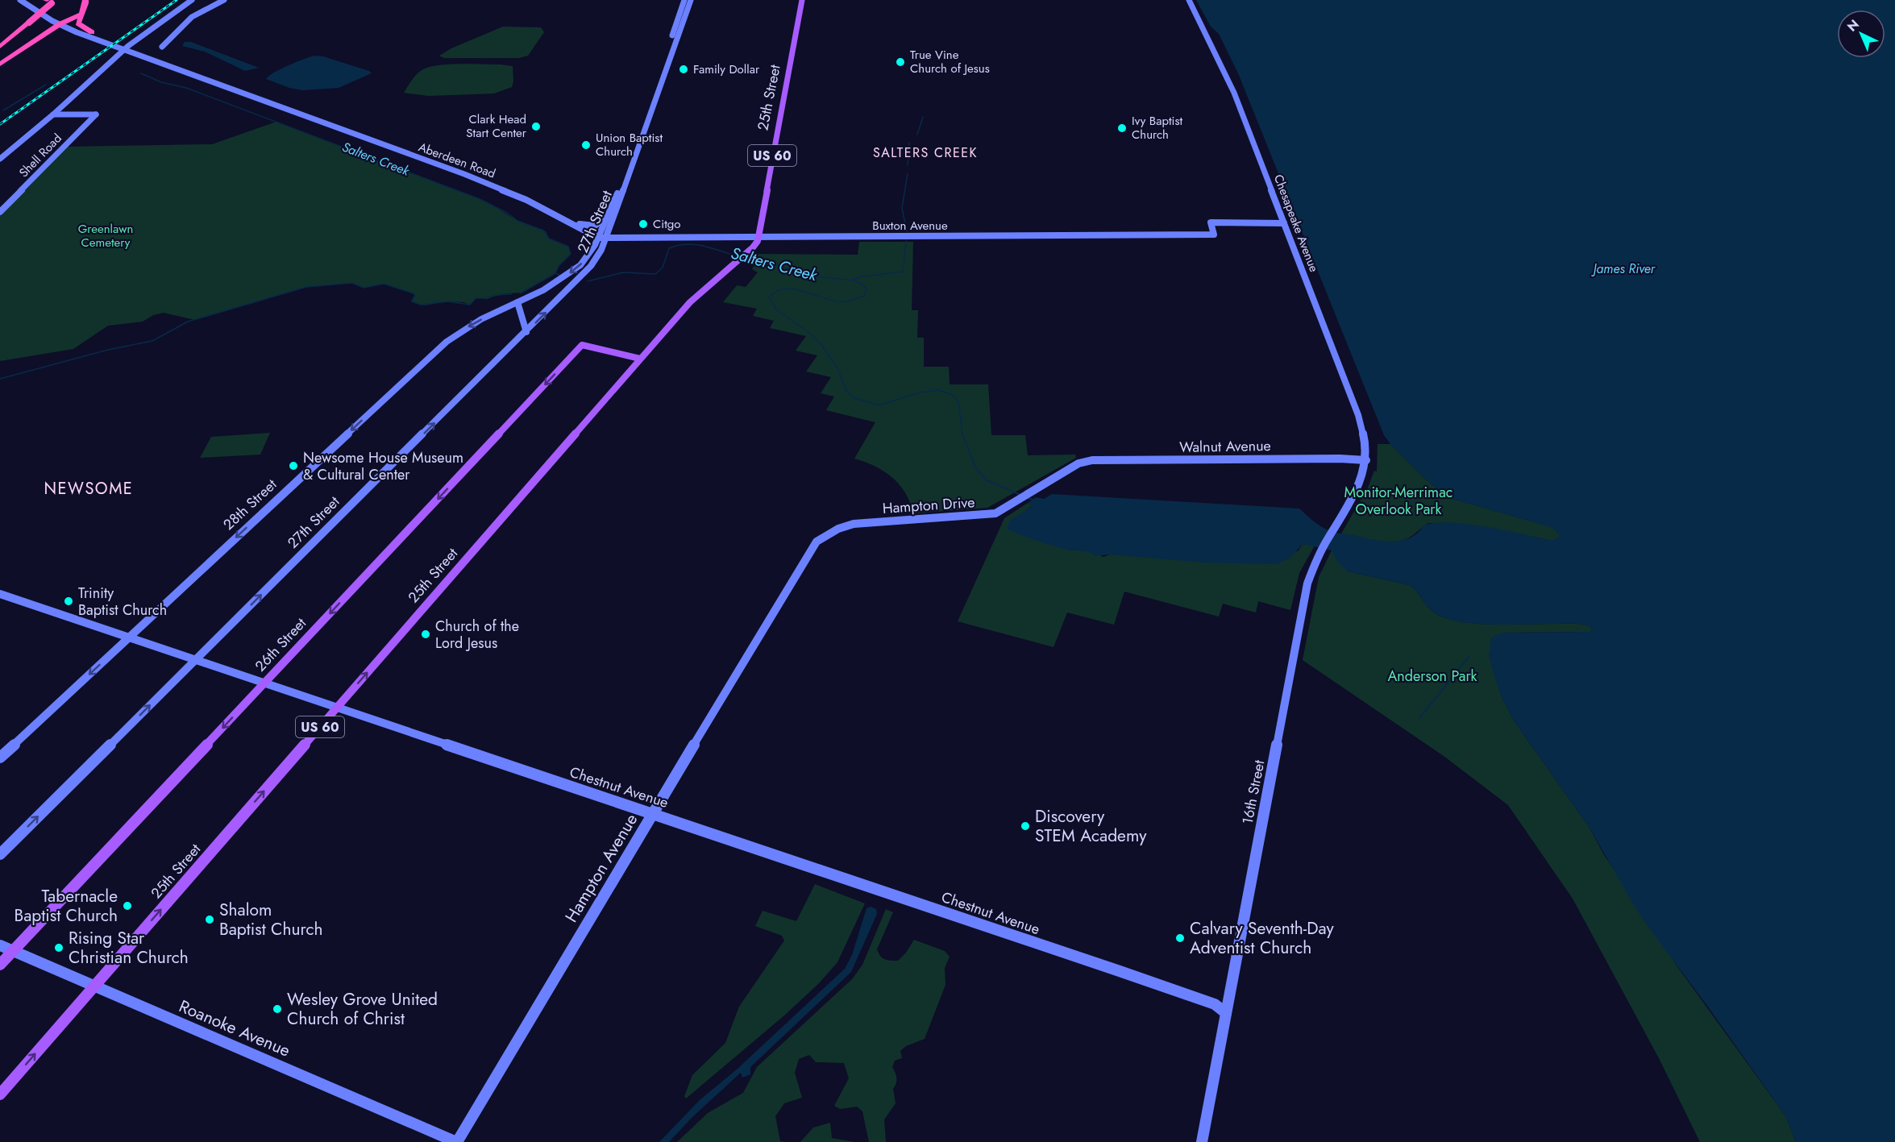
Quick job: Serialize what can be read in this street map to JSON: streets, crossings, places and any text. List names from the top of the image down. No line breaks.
{"streets":{"main road":["25th Street","Shell Road","US 60","Aberdeen Road","27th Street","Chesapeake Avenue","Buxton Avenue","Walnut Avenue","28th Street","Hampton Drive","26th Street","Chestnut Avenue","16th Street","Hampton Avenue","Roanoke Avenue"]},"crossings":[["25th Street","Buxton Avenue"],["25th Street","26th Street"],["25th Street","Chestnut Avenue"],["25th Street","Roanoke Avenue"],["Aberdeen Road","27th Street"],["Aberdeen Road","Buxton Avenue"],["Aberdeen Road","28th Street"],["27th Street","Buxton Avenue"],["27th Street","28th Street"],["27th Street","Chestnut Avenue"],["Chesapeake Avenue","Buxton Avenue"],["Chesapeake Avenue","Walnut Avenue"],["Chesapeake Avenue","16th Street"],["Buxton Avenue","28th Street"],["Walnut Avenue","Hampton Drive"],["Walnut Avenue","16th Street"],["28th Street","Chestnut Avenue"],["Hampton Drive","Hampton Avenue"],["26th Street","Chestnut Avenue"],["26th Street","Roanoke Avenue"],["Chestnut Avenue","16th Street"],["Chestnut Avenue","Hampton Avenue"],["Hampton Avenue","Roanoke Avenue"]],"one_way":["25th Street","27th Street","28th Street","26th Street"],"districts":["SALTERS CREEK","NEWSOME"],"water":["Salters Creek","James River"],"parks":["Greenlawn Cemetery","Monitor-Merrimac Overlook Park","Anderson Park"],"places":["True Vine Church of Jesus","Family Dollar","Clark Head Start Center","Ivy Baptist Church","Union Baptist Church","Citgo","Newsome House Museum & Cultural Center","Trinity Baptist Church","Church of the Lord Jesus","Discovery STEM Academy","Tabernacle Baptist Church","Shalom Baptist Church","Calvary Seventh-Day Adventist Church","Rising Star Christian Church","Wesley Grove United Church of Christ"],"north":"top left"}
